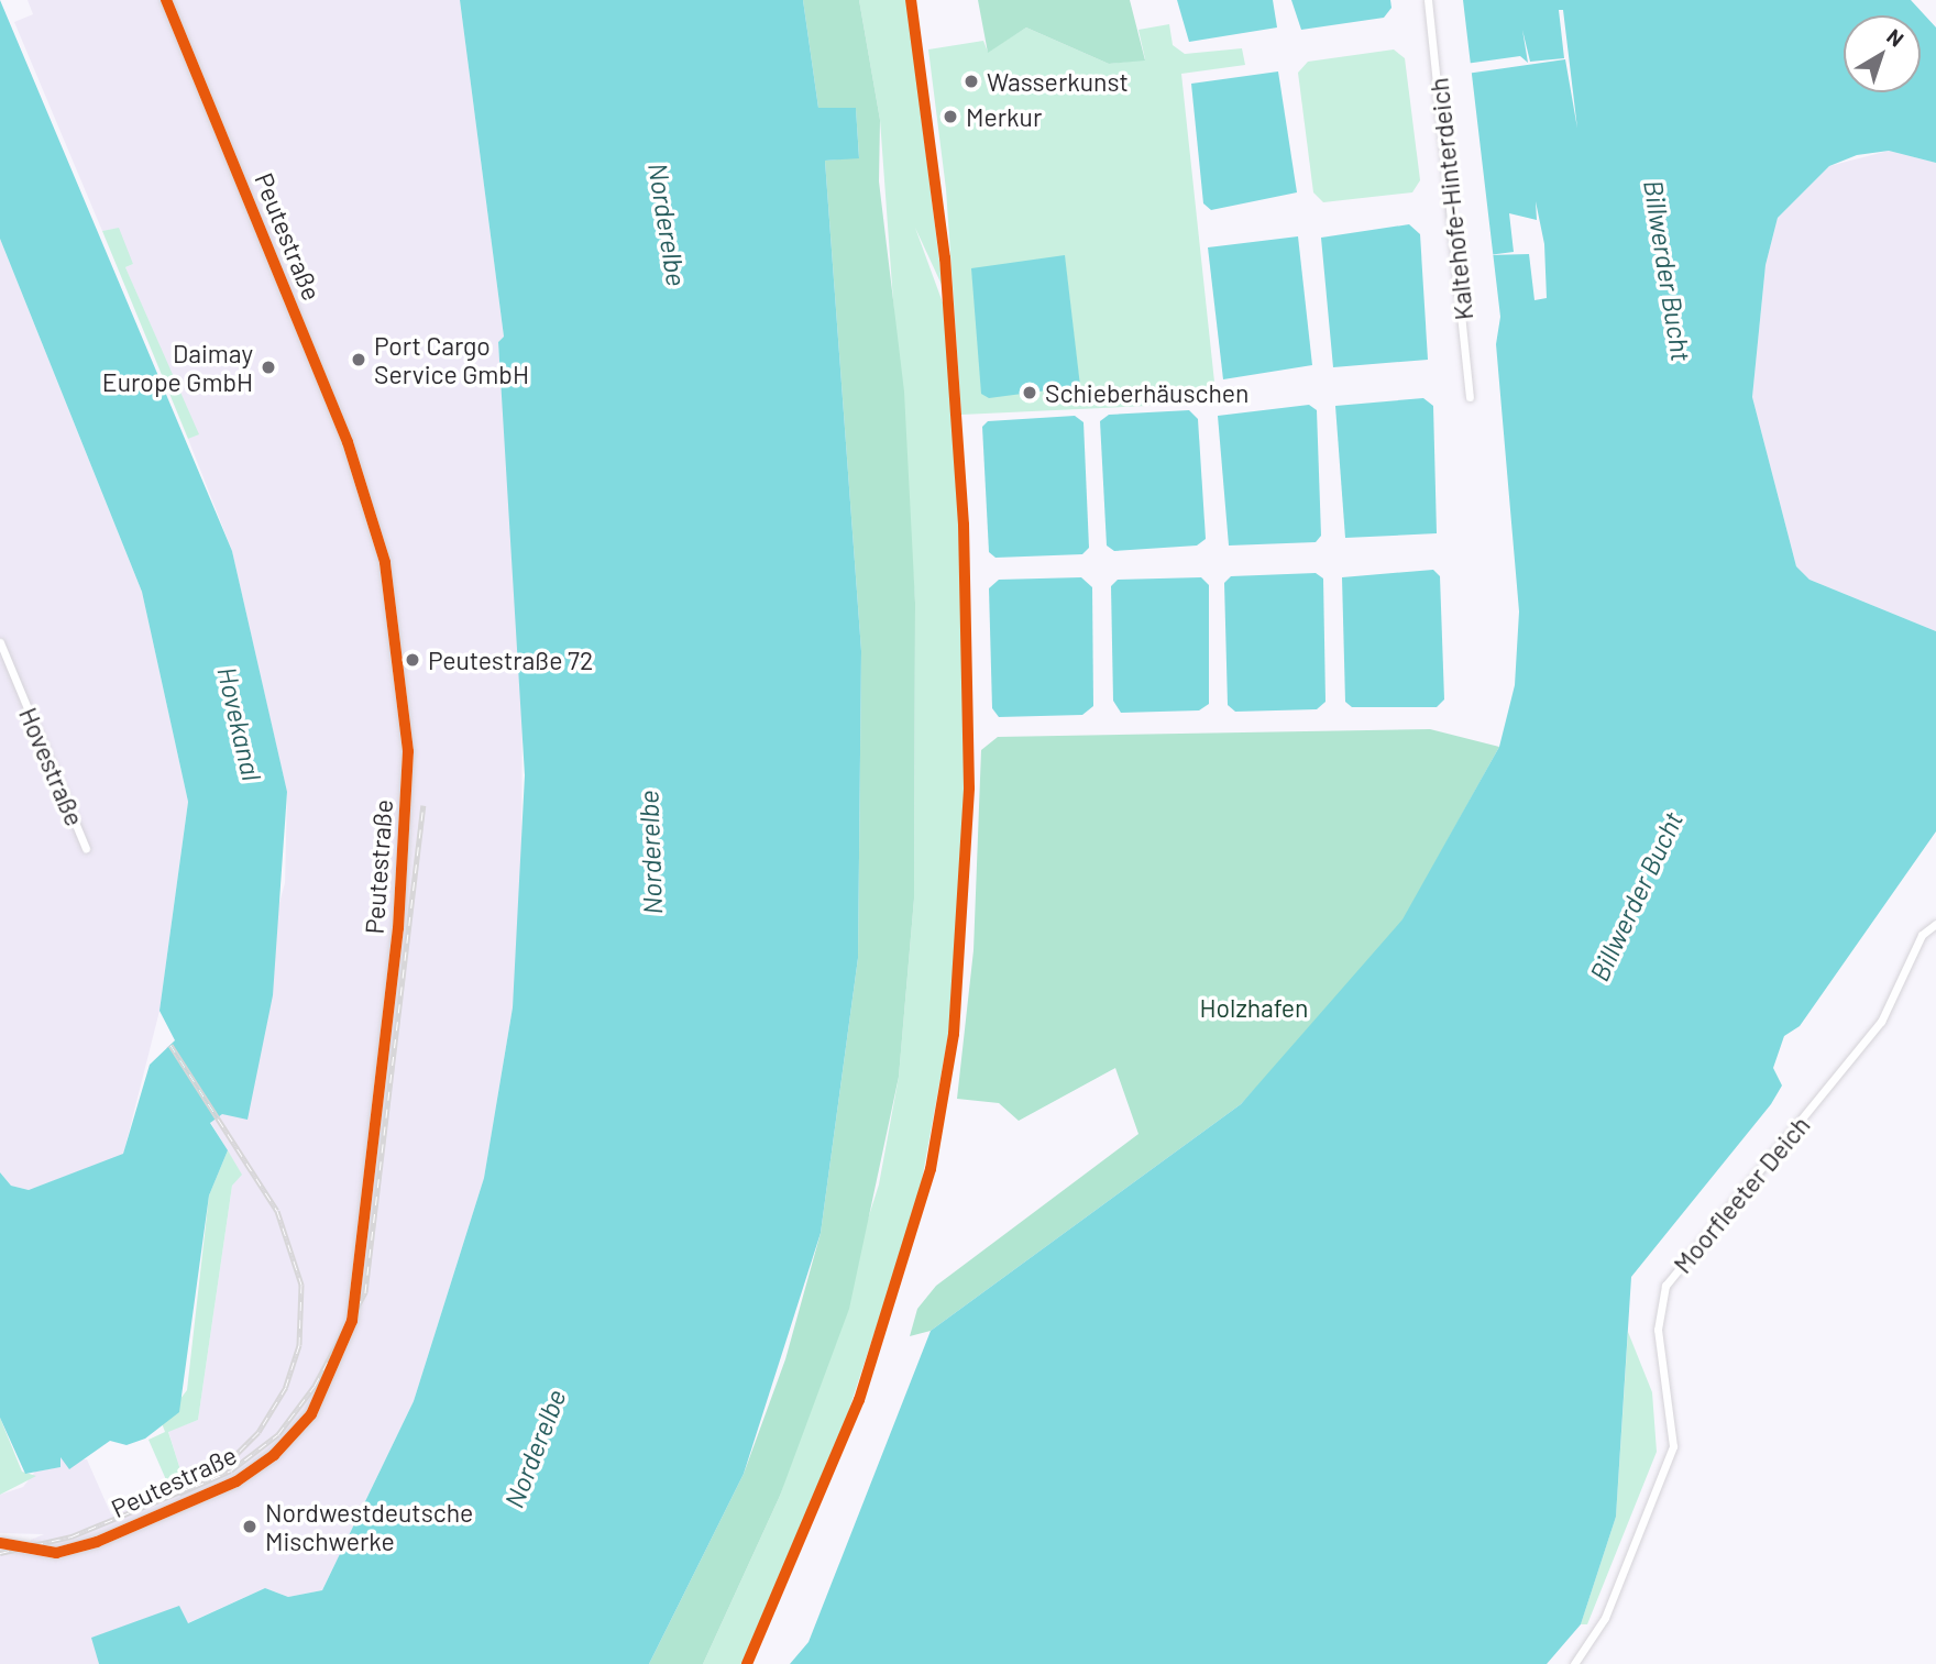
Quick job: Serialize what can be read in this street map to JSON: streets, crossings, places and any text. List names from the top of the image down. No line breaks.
{"streets":{"street":["Kaltehofe-Hinterdeich","Peutestraße","Hovestraße","Moorfleeter Deich"]},"water":["Norderelbe","Billwerder Bucht","Hovekanal"],"parks":["Holzhafen"],"places":["Wasserkunst","Merkur","Port Cargo Service GmbH","Daimay Europe GmbH","Schieberhäuschen","Peutestraße 72","Nordwestdeutsche Mischwerke"],"north":"top right"}
